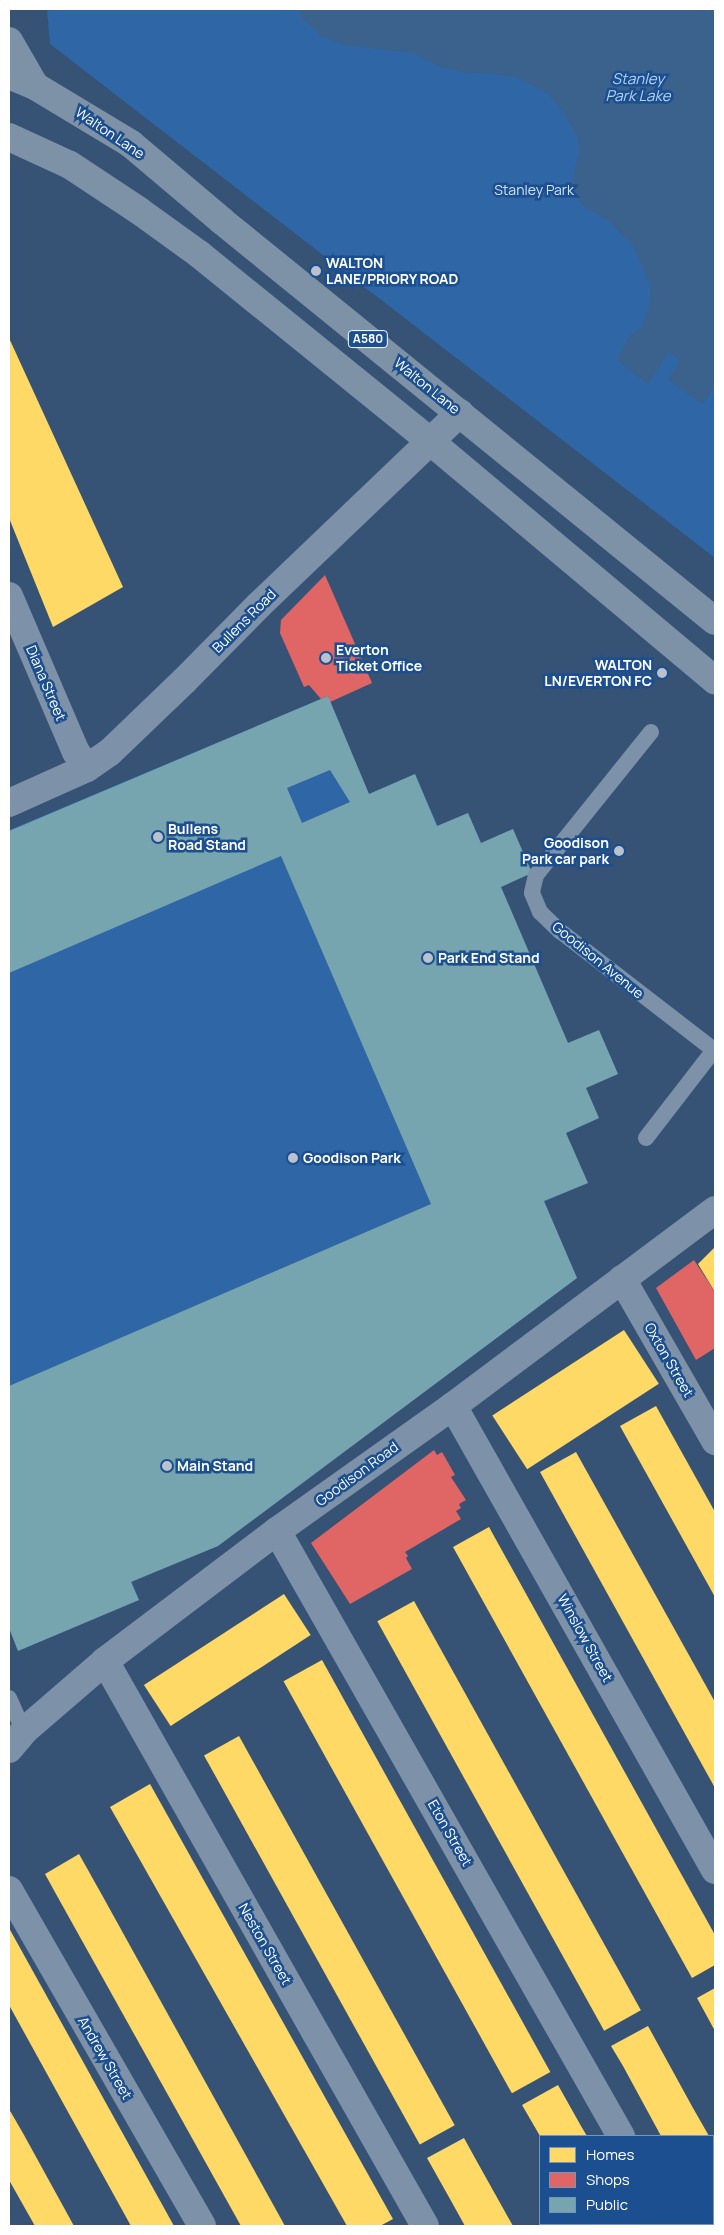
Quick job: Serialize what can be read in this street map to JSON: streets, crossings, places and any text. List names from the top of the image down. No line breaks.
{"streets":{"highway":["Walton Lane","A580"],"street":["Bullens Road","Diana Street","Oxton Street","Goodison Road","Winslow Street","Eton Street","Neston Street","Andrew Street"],"lane":["Goodison Avenue"]},"crossings":[["Walton Lane","Bullens Road"],["A580","Bullens Road"],["Bullens Road","Diana Street"],["Oxton Street","Goodison Road"],["Goodison Road","Winslow Street"],["Goodison Road","Eton Street"],["Goodison Road","Neston Street"]],"water":["Stanley Park Lake"],"parks":["Stanley Park"],"places":["WALTON LANE/PRIORY ROAD","Everton Ticket Office","WALTON LN/EVERTON FC","Bullens Road Stand","Goodison Park car park","Park End Stand","Goodison Park","Main Stand"],"legend":["Homes","Shops","Public"]}
